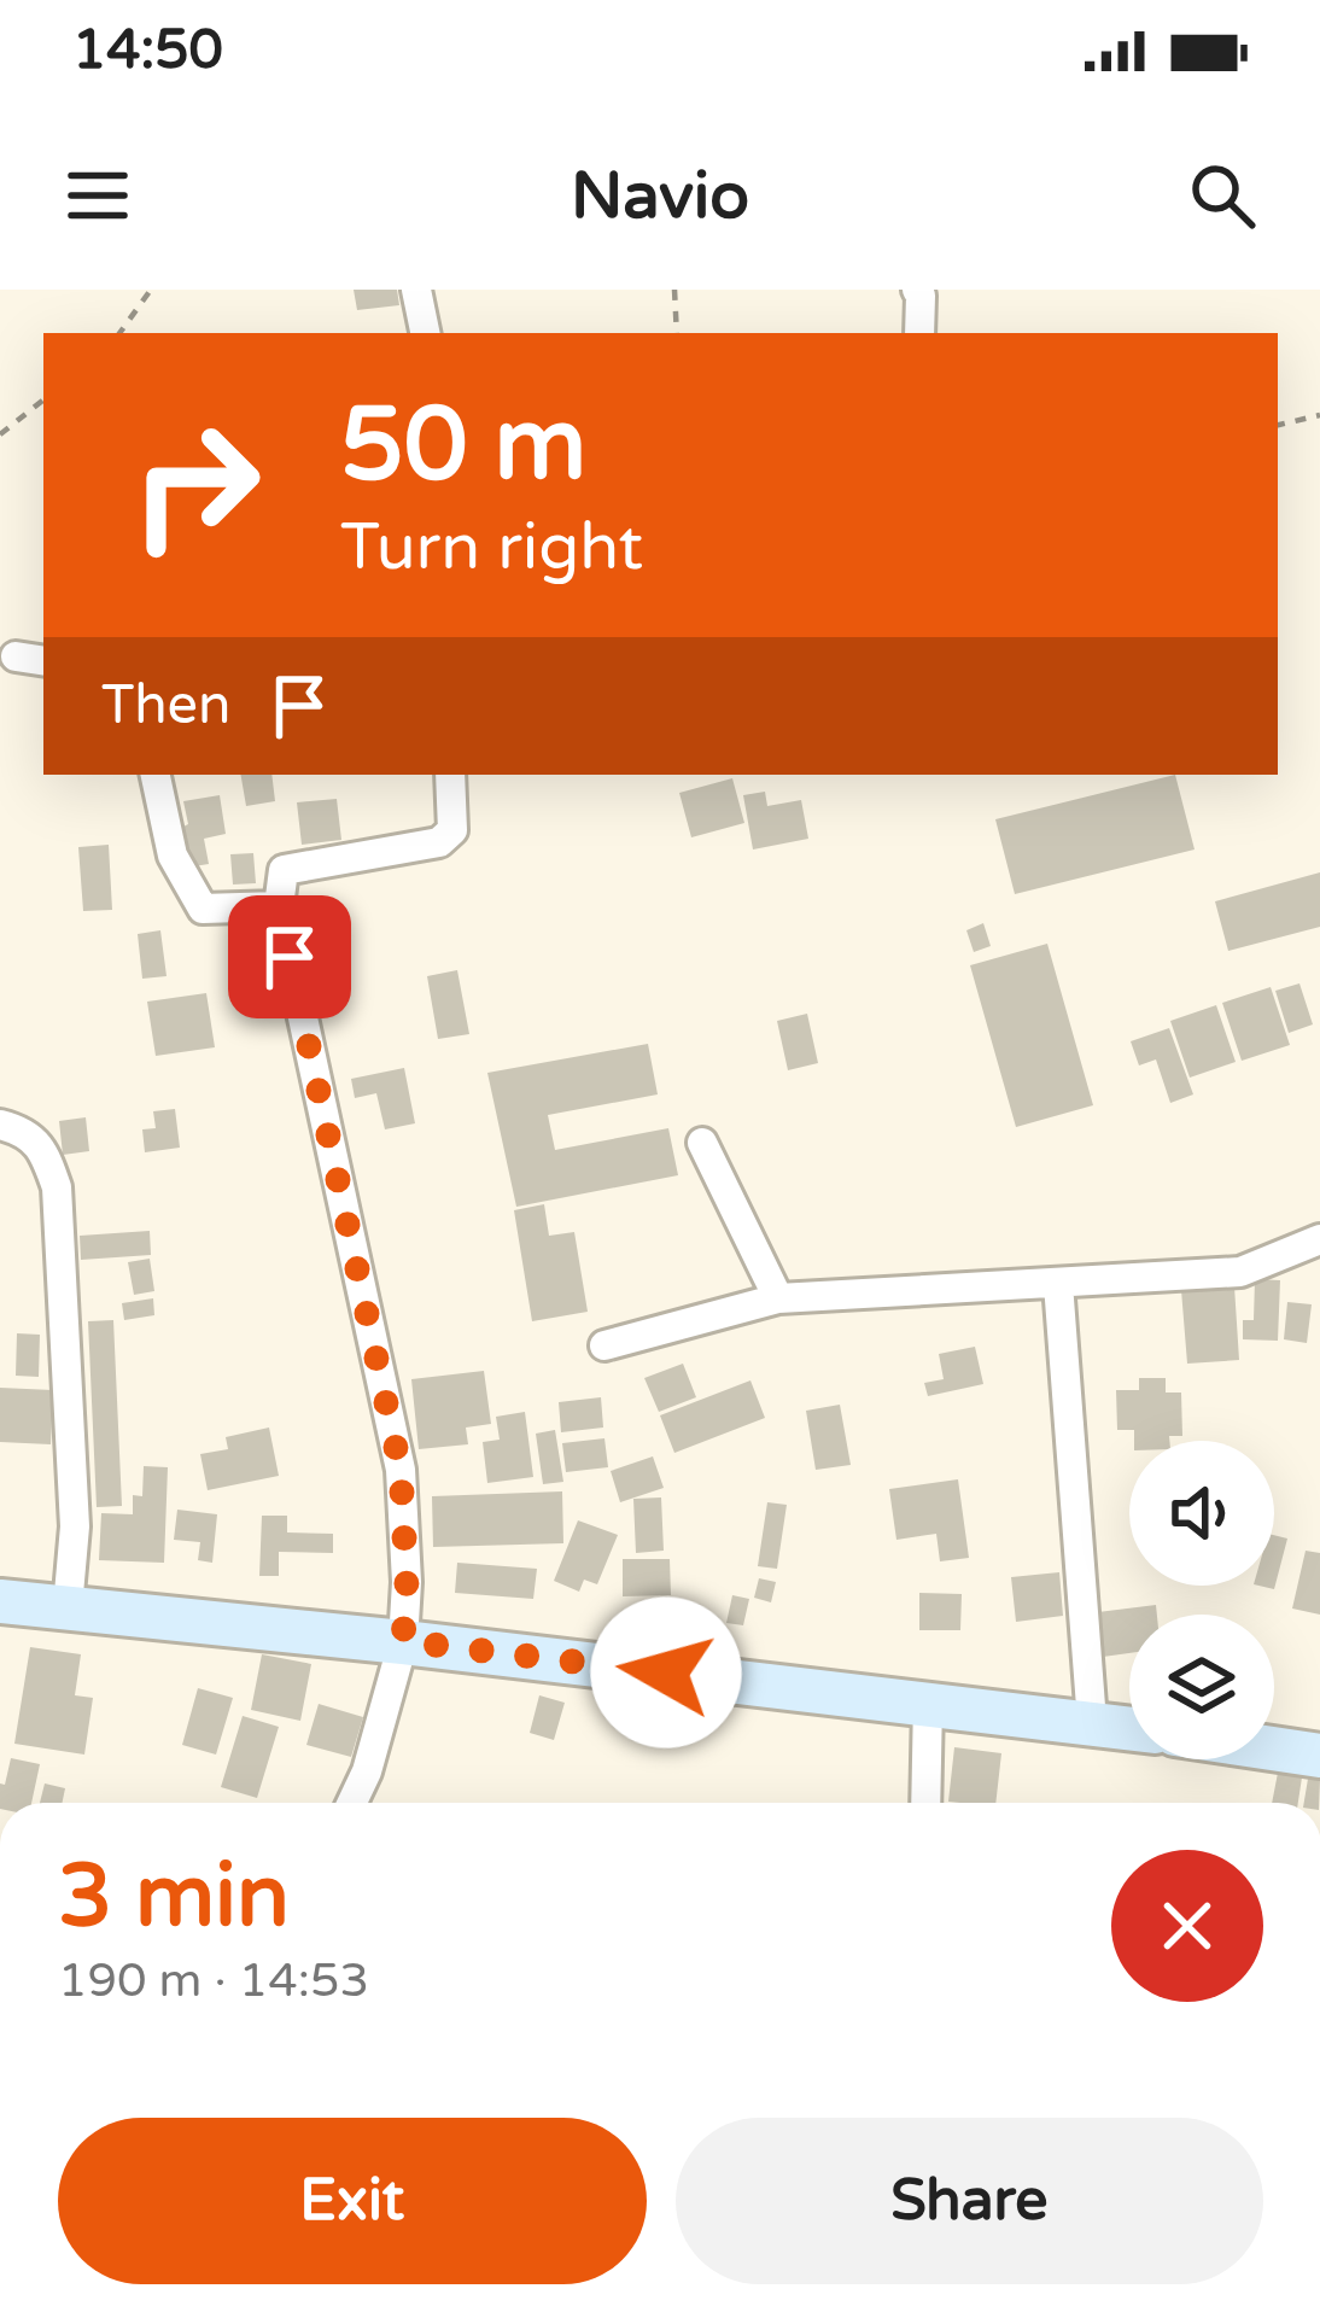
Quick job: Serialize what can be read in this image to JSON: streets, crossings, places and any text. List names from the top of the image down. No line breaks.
{"page":{"status":"14:50","header":"Navio","turn":["50 m","Turn right"],"then":"Then","heading":["3 min","190 m · 14:53"],"buttons":["Exit","Share"]}}
